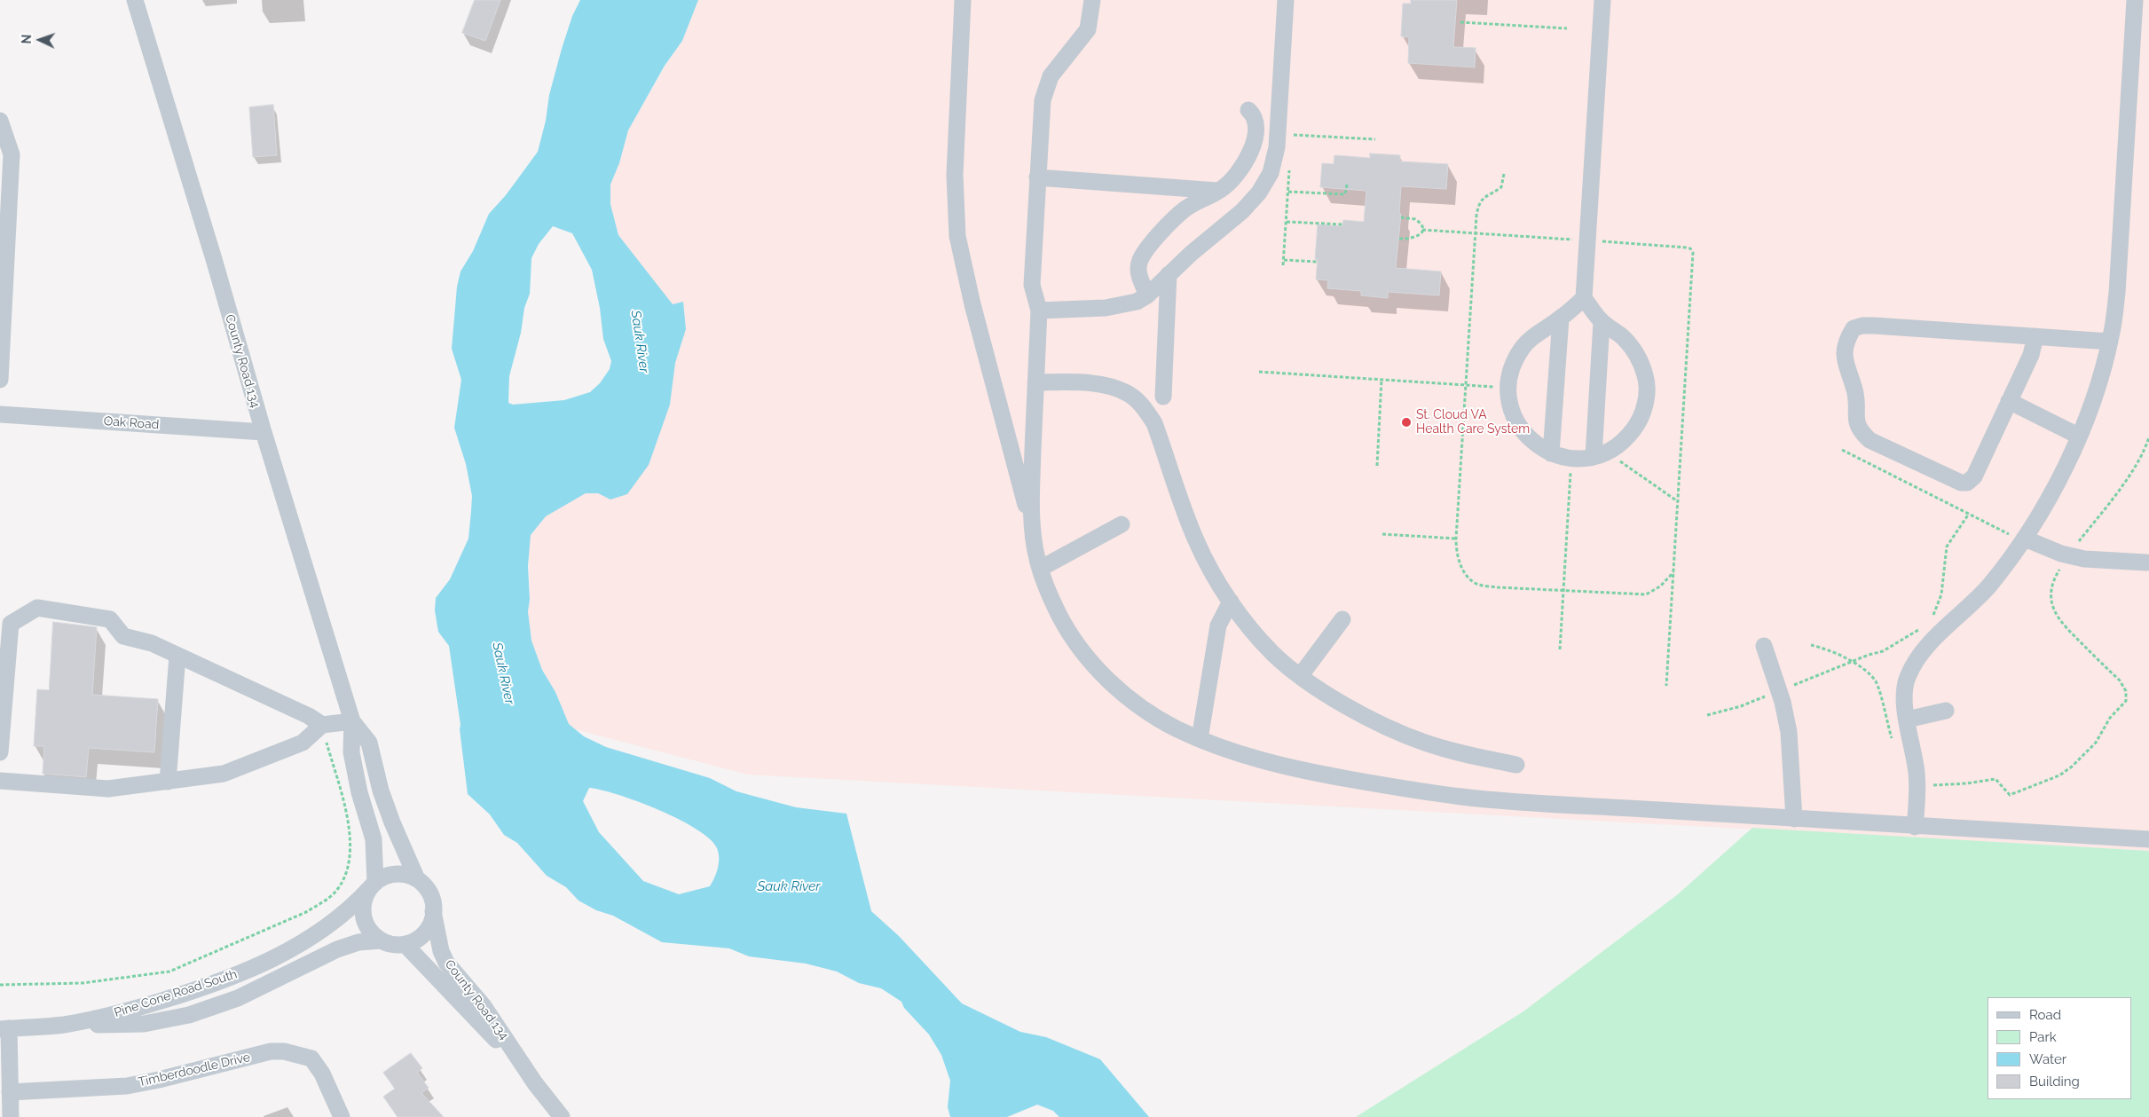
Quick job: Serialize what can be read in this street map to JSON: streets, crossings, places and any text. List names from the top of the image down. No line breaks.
{"streets":{"street":["County Road 134","Oak Road","Pine Cone Road South","Timberdoodle Drive"]},"crossings":[["County Road 134","Oak Road"],["County Road 134","Pine Cone Road South"]],"water":["Sauk River"],"places":["St. Cloud VA Health Care System"],"legend":["Road","Park","Water","Building"],"north":"left"}
